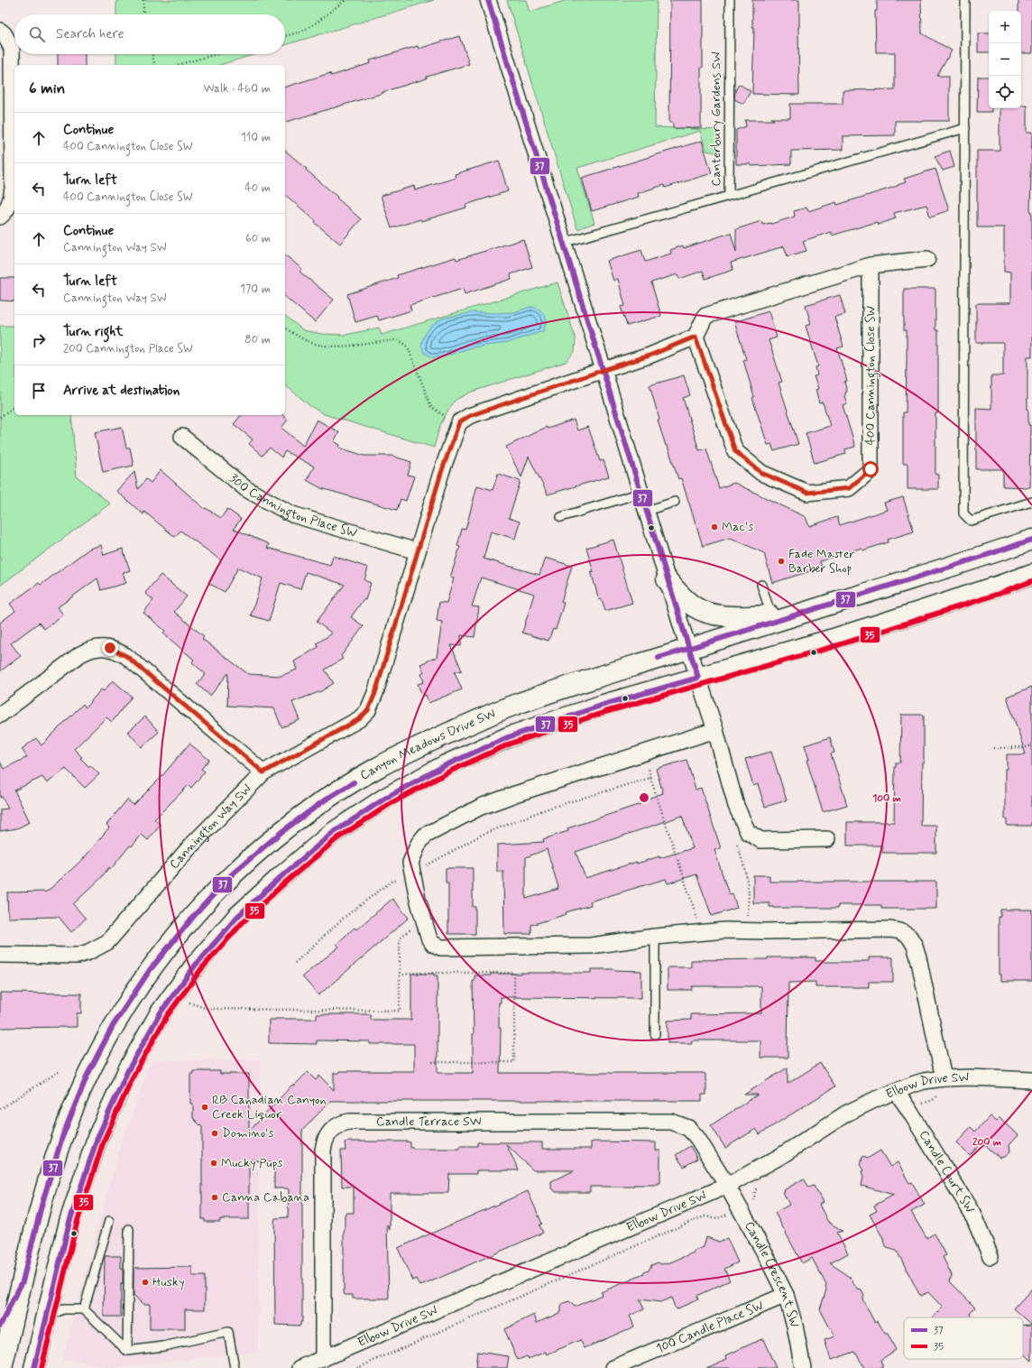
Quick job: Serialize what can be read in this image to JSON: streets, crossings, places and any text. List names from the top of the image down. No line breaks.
{"streets":{"main road":["Canyon Meadows Drive SW"],"street":["400 Cannington Close SW","300 Cannington Place SW","Cannington Way SW","Elbow Drive SW","Candle Terrace SW","Candle Court SW","Candle Crescent SW","100 Candle Place SW"],"lane":["Canterbury Gardens SW"]},"crossings":[["300 Cannington Place SW","Cannington Way SW"],["Elbow Drive SW","Candle Terrace SW"],["Elbow Drive SW","Candle Court SW"],["Elbow Drive SW","Candle Crescent SW"],["Candle Terrace SW","Candle Crescent SW"],["Candle Crescent SW","100 Candle Place SW"]],"places":["Mac's","Fade Master Barber Shop","RB Canadian Canyon Creek Liquor","Domino's","Mucky Pups","Canna Cabana","Husky"],"lines":["transit line 37","transit line 35"],"legend":["37","35"],"page":{"map_buttons":["+","−"],"search":"Search here","heading":["6 min","Walk · 460 m"],"list":[["Continue","400 Cannington Close SW","110 m"],["Turn left","400 Cannington Close SW","40 m"],["Continue","Cannington Way SW","60 m"],["Turn left","Cannington Way SW","170 m"],["Turn right","200 Cannington Place SW","80 m"],"Arrive at destination"]},"rings":["100 m","200 m"]}
